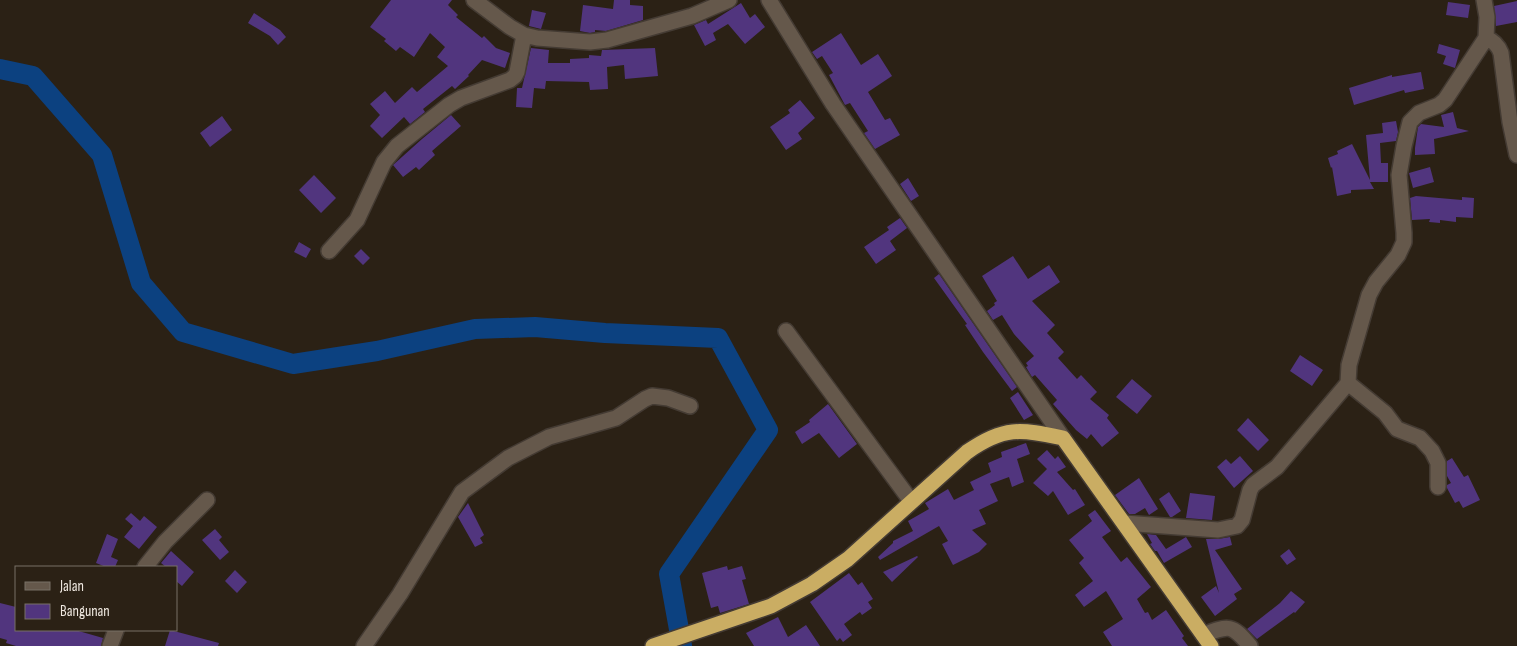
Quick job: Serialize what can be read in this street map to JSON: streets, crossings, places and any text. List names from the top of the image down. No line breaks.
{"legend":["Jalan","Bangunan"]}
